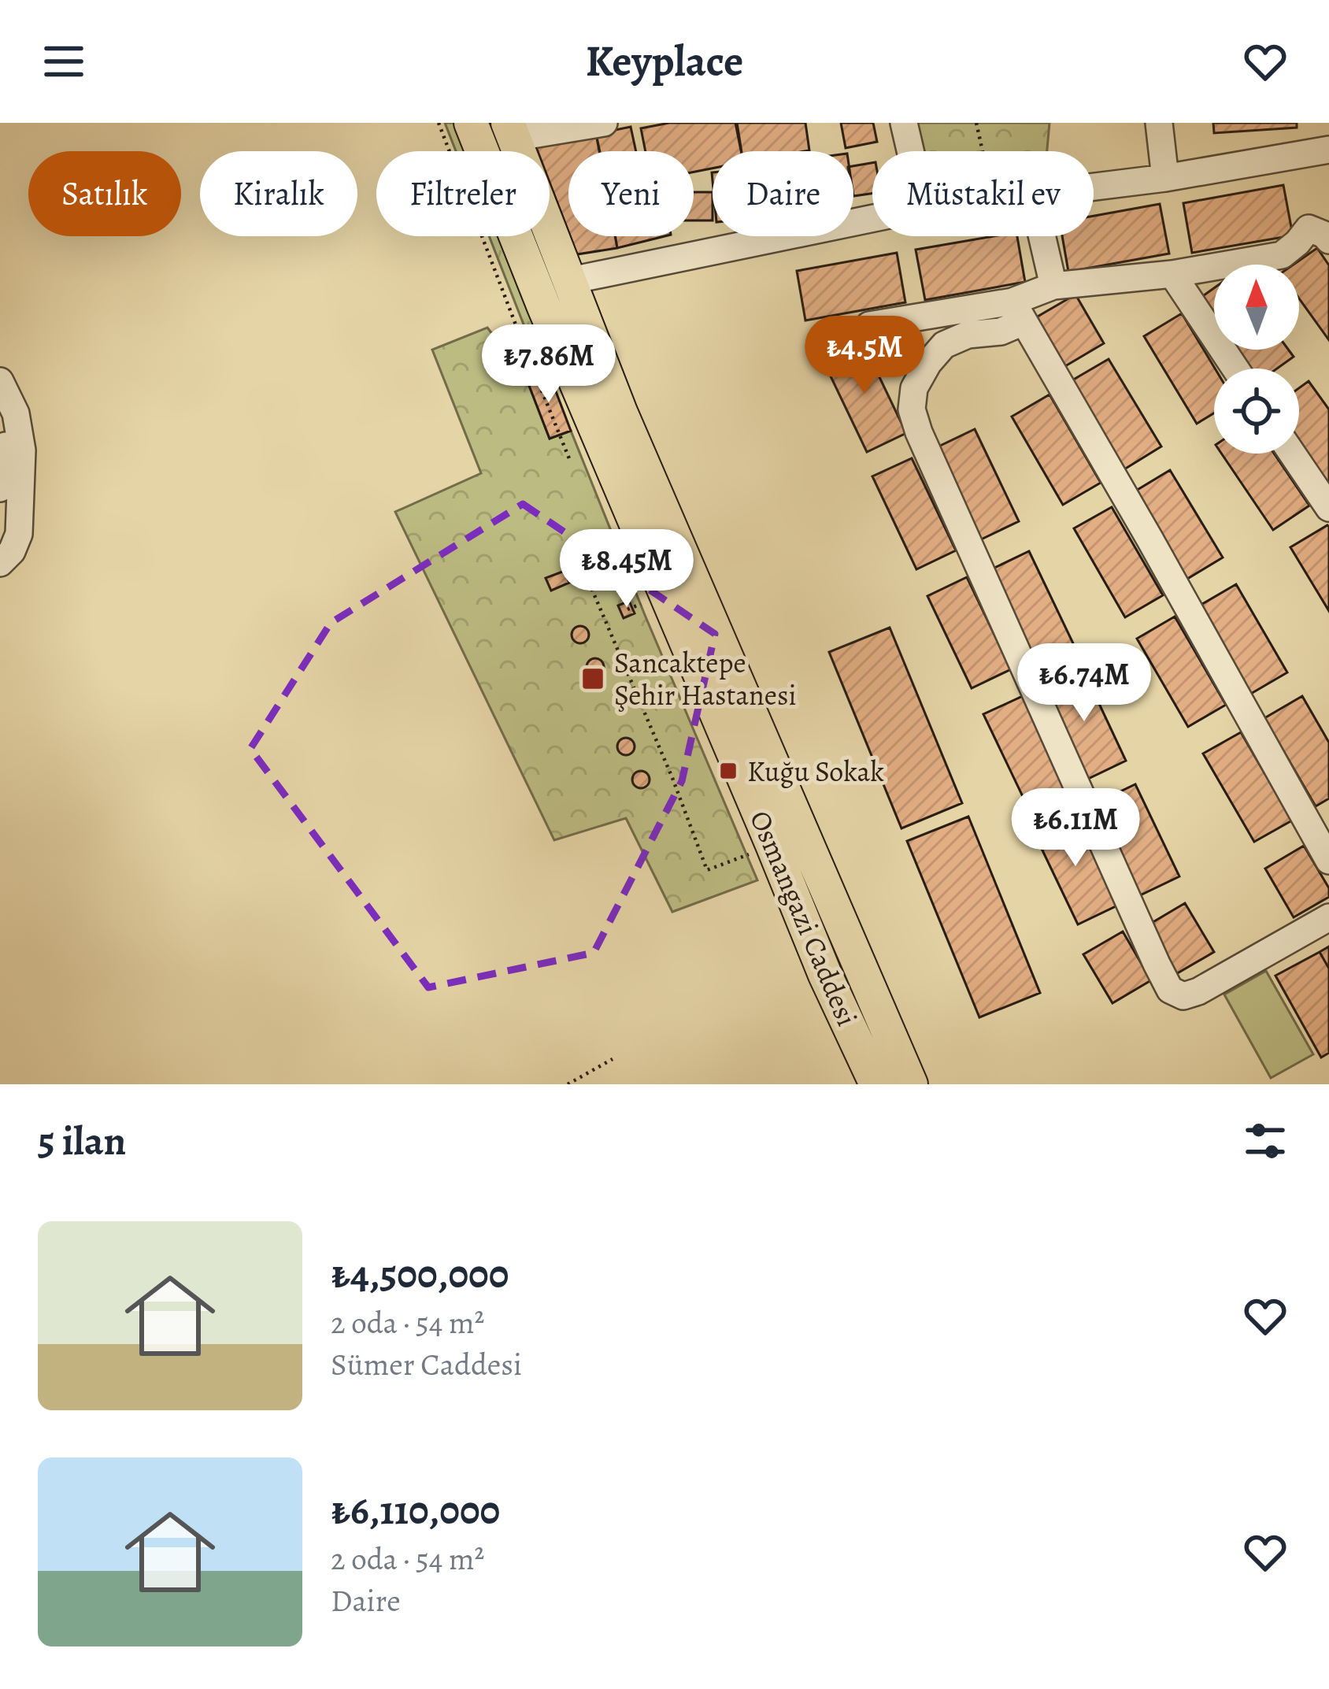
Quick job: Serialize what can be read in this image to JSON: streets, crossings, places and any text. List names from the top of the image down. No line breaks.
{"streets":{"main road":["Osmangazi Caddesi"]},"places":{"transit":["Sancaktepe Şehir Hastanesi","Kuğu Sokak"]},"north":"top","page":{"header":"Keyplace","chip":["Satılık","Kiralık","Filtreler","Yeni","Daire","Müstakil ev"],"price":["₺4.5M","₺7.86M","₺8.45M","₺6.74M","₺6.11M"],"heading":"5 ilan","list":[{"name":"₺4,500,000","note":"2 oda · 54 m² · Sümer Caddesi"},{"name":"₺6,110,000","note":"2 oda · 54 m² · Daire"}]}}
